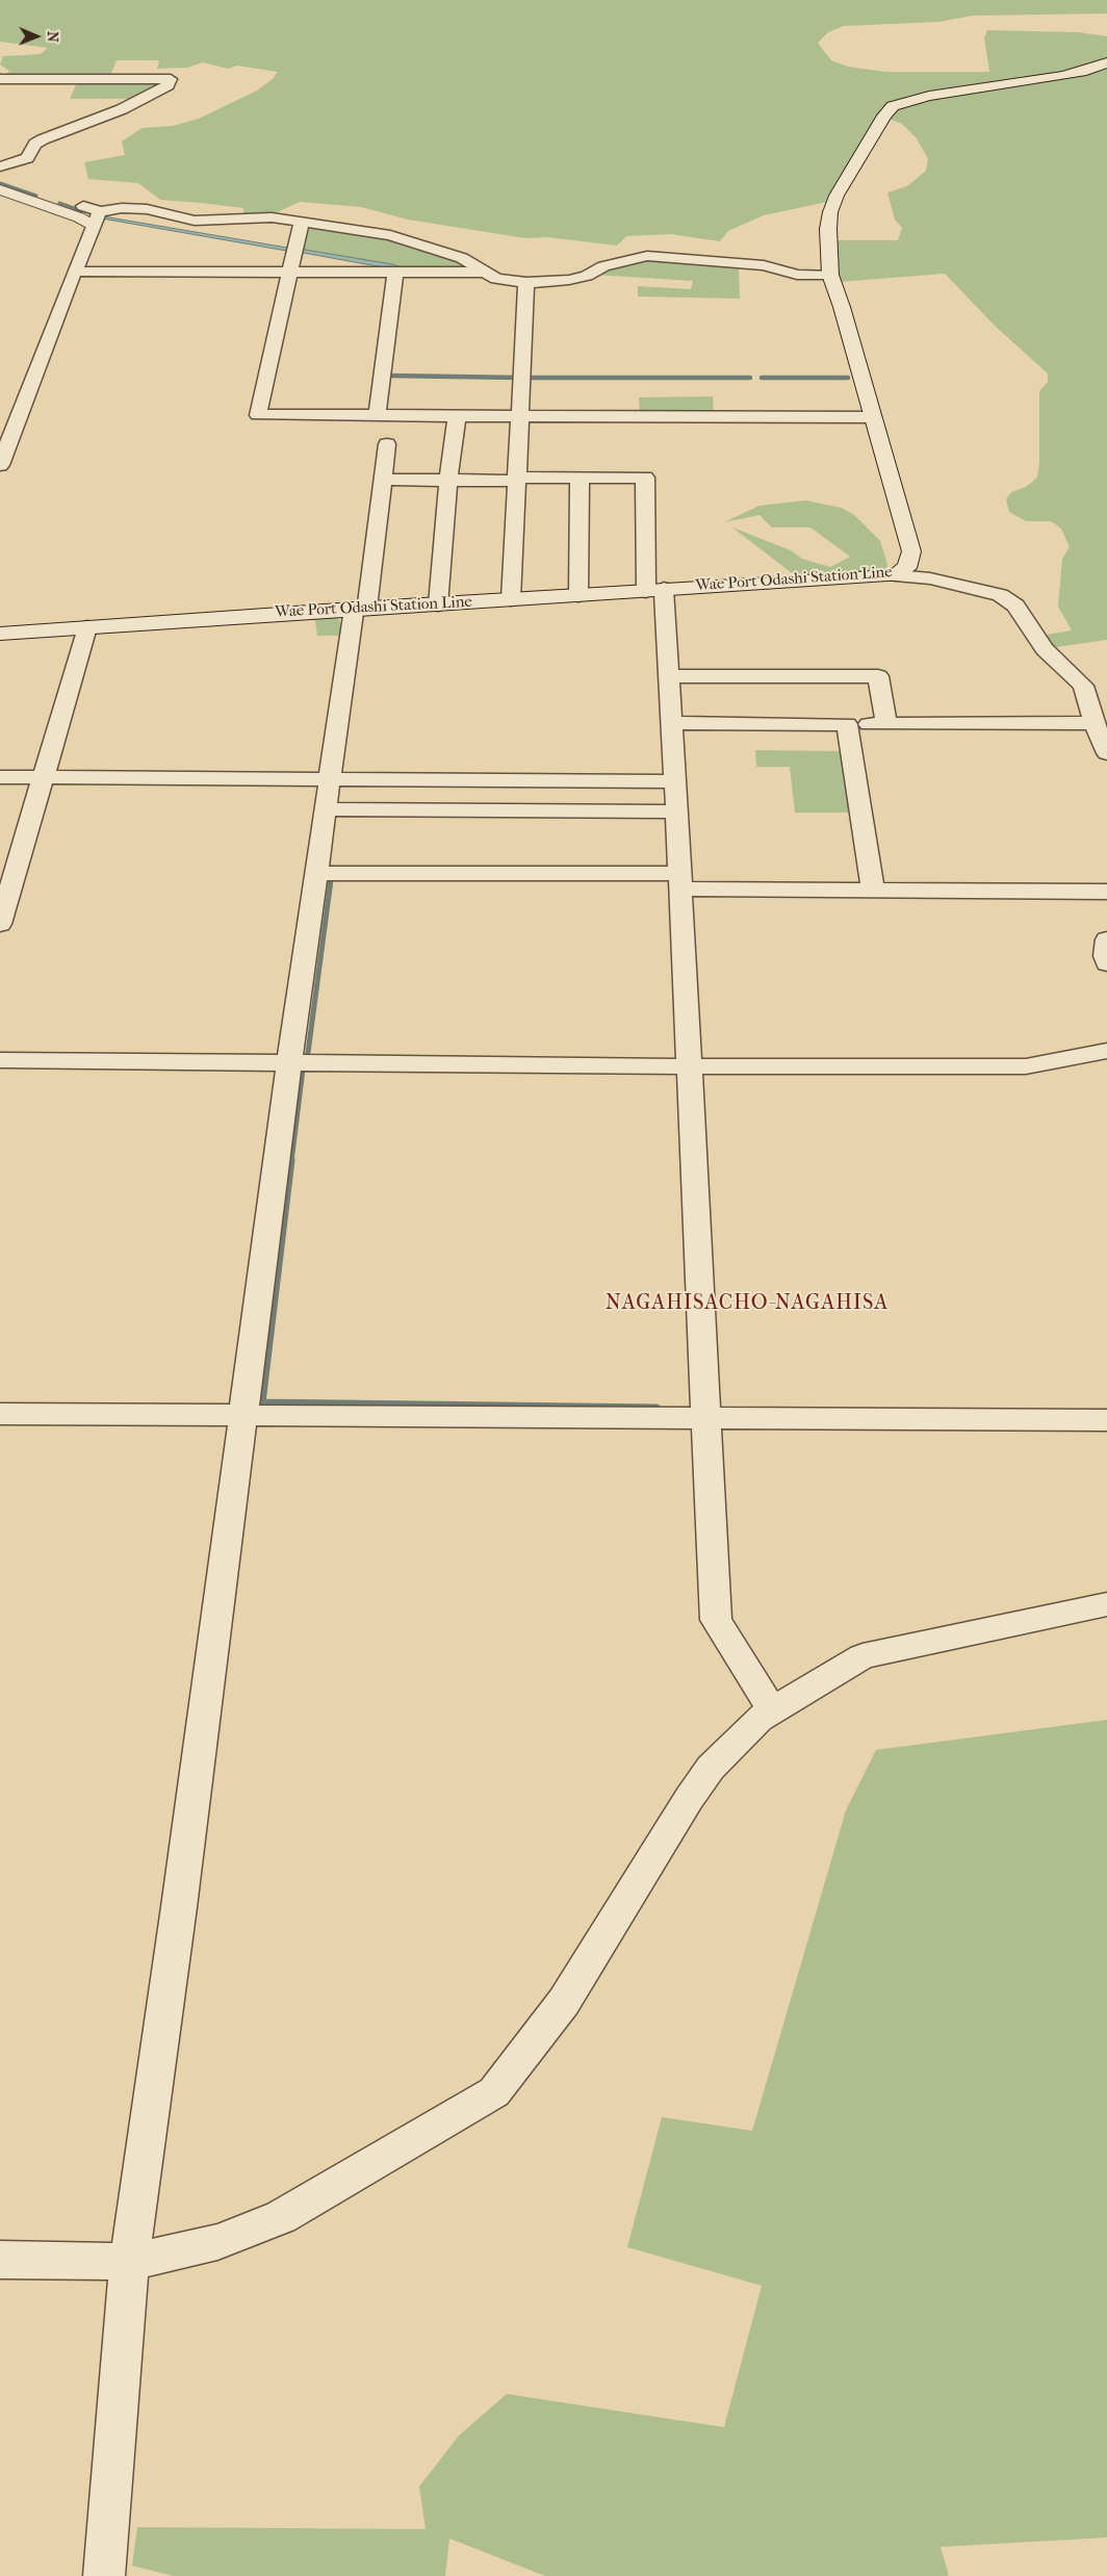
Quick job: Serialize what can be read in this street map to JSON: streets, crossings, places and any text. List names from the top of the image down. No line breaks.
{"streets":{"main road":["Wae Port Odashi Station Line"]},"districts":["NAGAHISACHO-NAGAHISA"],"north":"right"}
